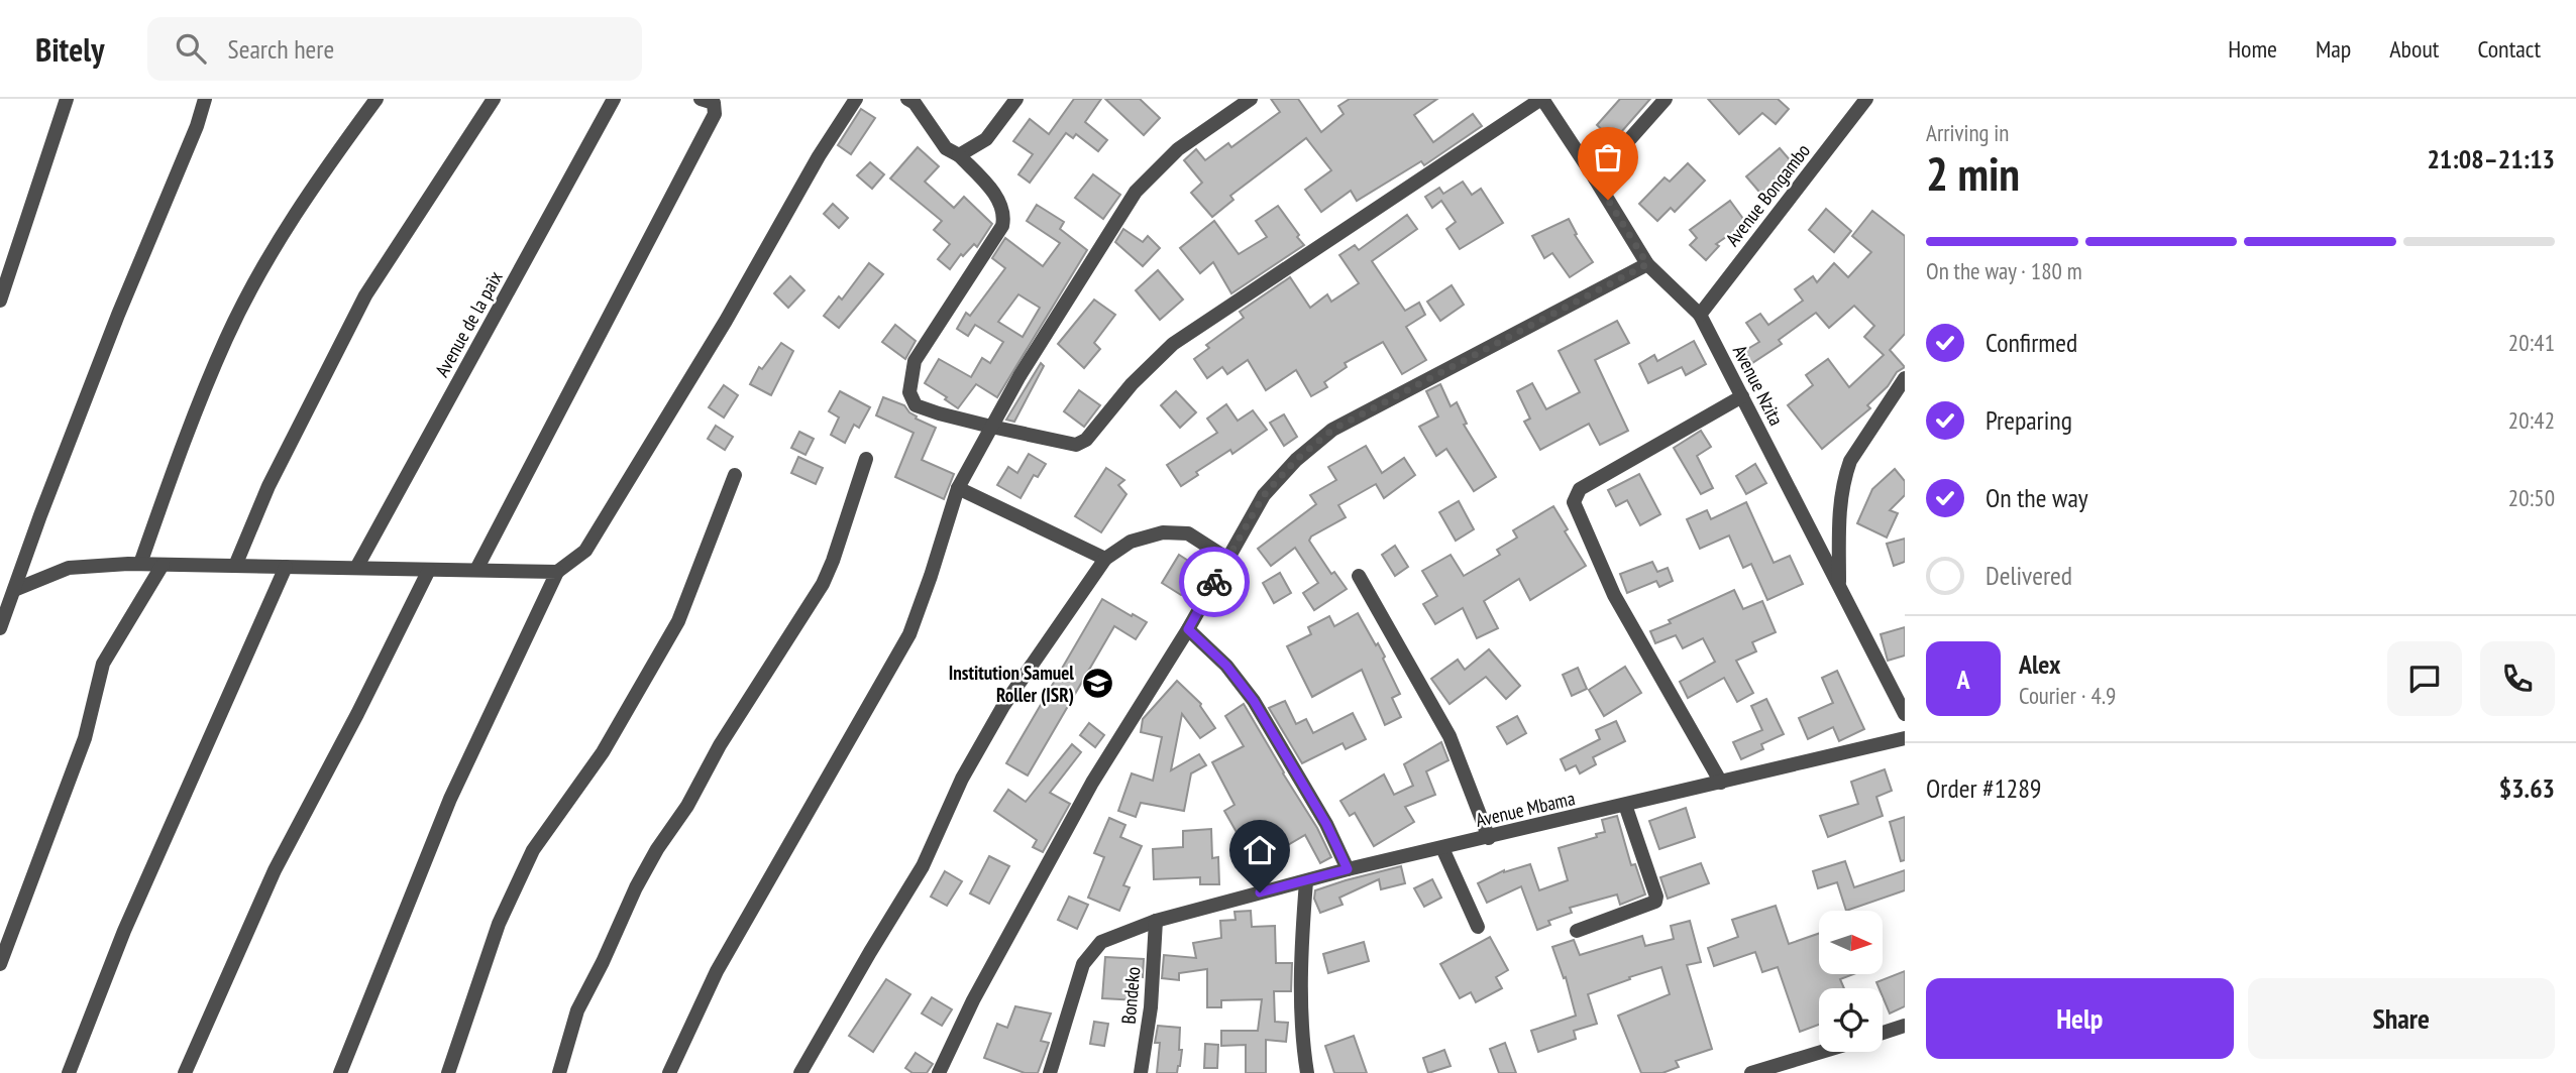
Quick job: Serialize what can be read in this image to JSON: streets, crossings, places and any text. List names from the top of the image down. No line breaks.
{"streets":{"street":["Avenue Bongambo","Avenue de la paix","Avenue Nzita","Avenue Mbama","Bondeko"]},"crossings":[["Avenue Bongambo","Avenue Nzita"],["Avenue Mbama","Bondeko"]],"places":{"school or university":["Institution Samuel Roller (ISR)"]},"north":"right","page":{"header":"Bitely","search":"Search here","nav":["Home","Map","About","Contact"],"heading":["2 min","Arriving in","21:08–21:13"],"panel":["Alex","Courier · 4.9","Order #1289","$3.63"],"bar":"On the way · 180 m","list":[["Confirmed","20:41"],["Preparing","20:42"],["On the way","20:50"],"Delivered"],"round":"A","buttons":["Help","Share"]}}
